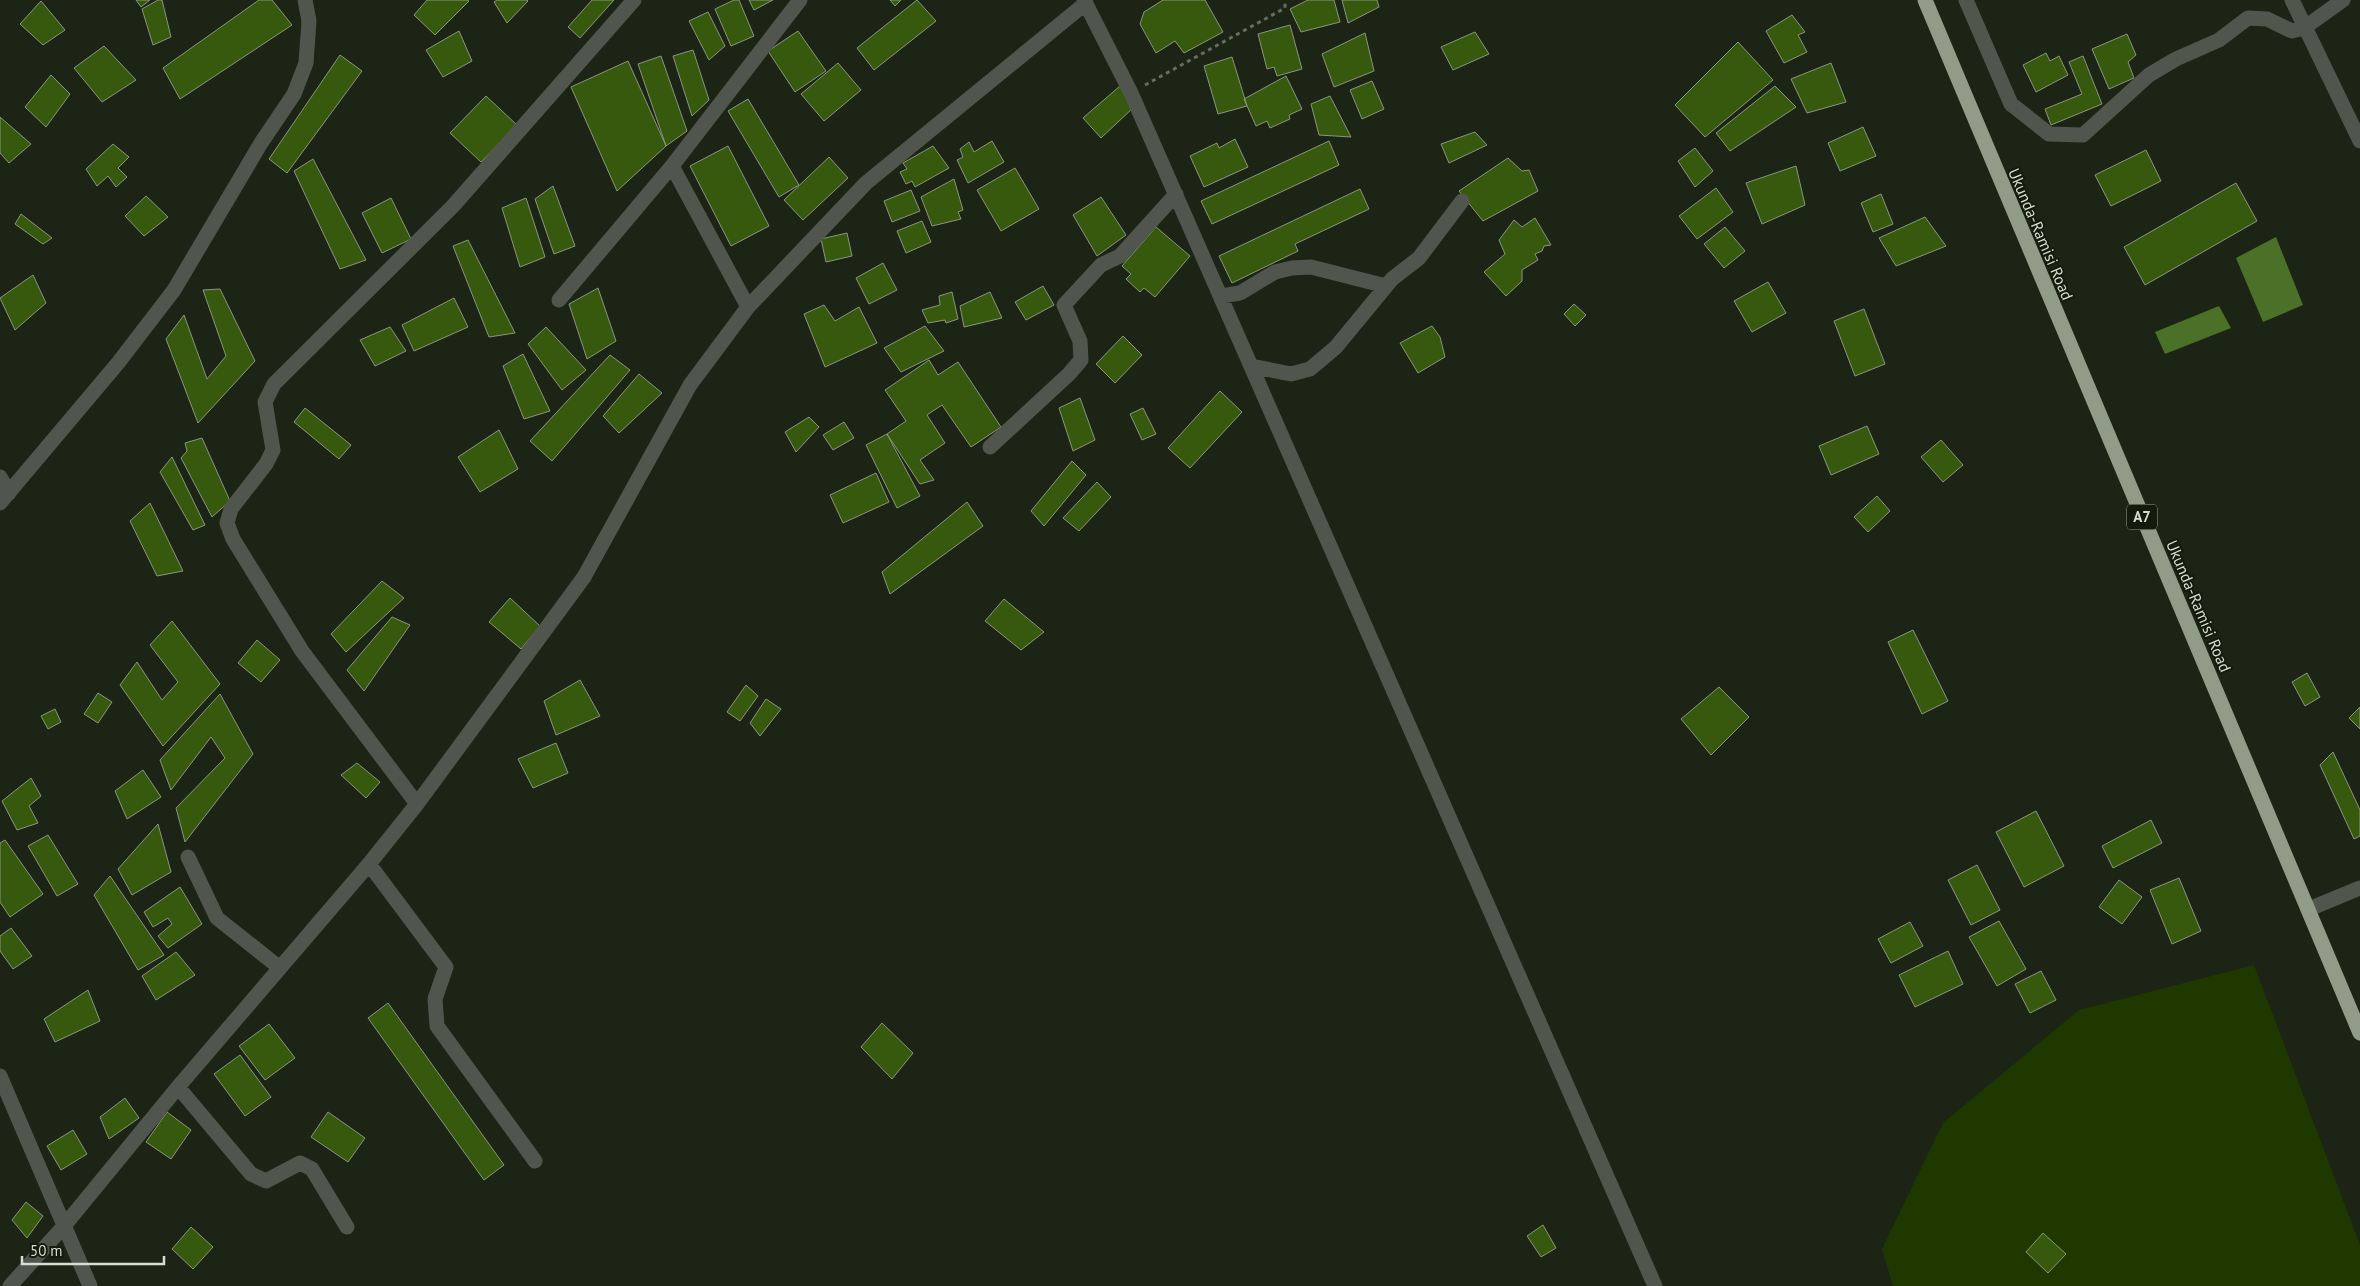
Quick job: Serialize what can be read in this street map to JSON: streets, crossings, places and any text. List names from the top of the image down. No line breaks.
{"streets":{"highway":["Ukunda-Ramisi Road","A7"]},"scale_bar":"50 m"}
